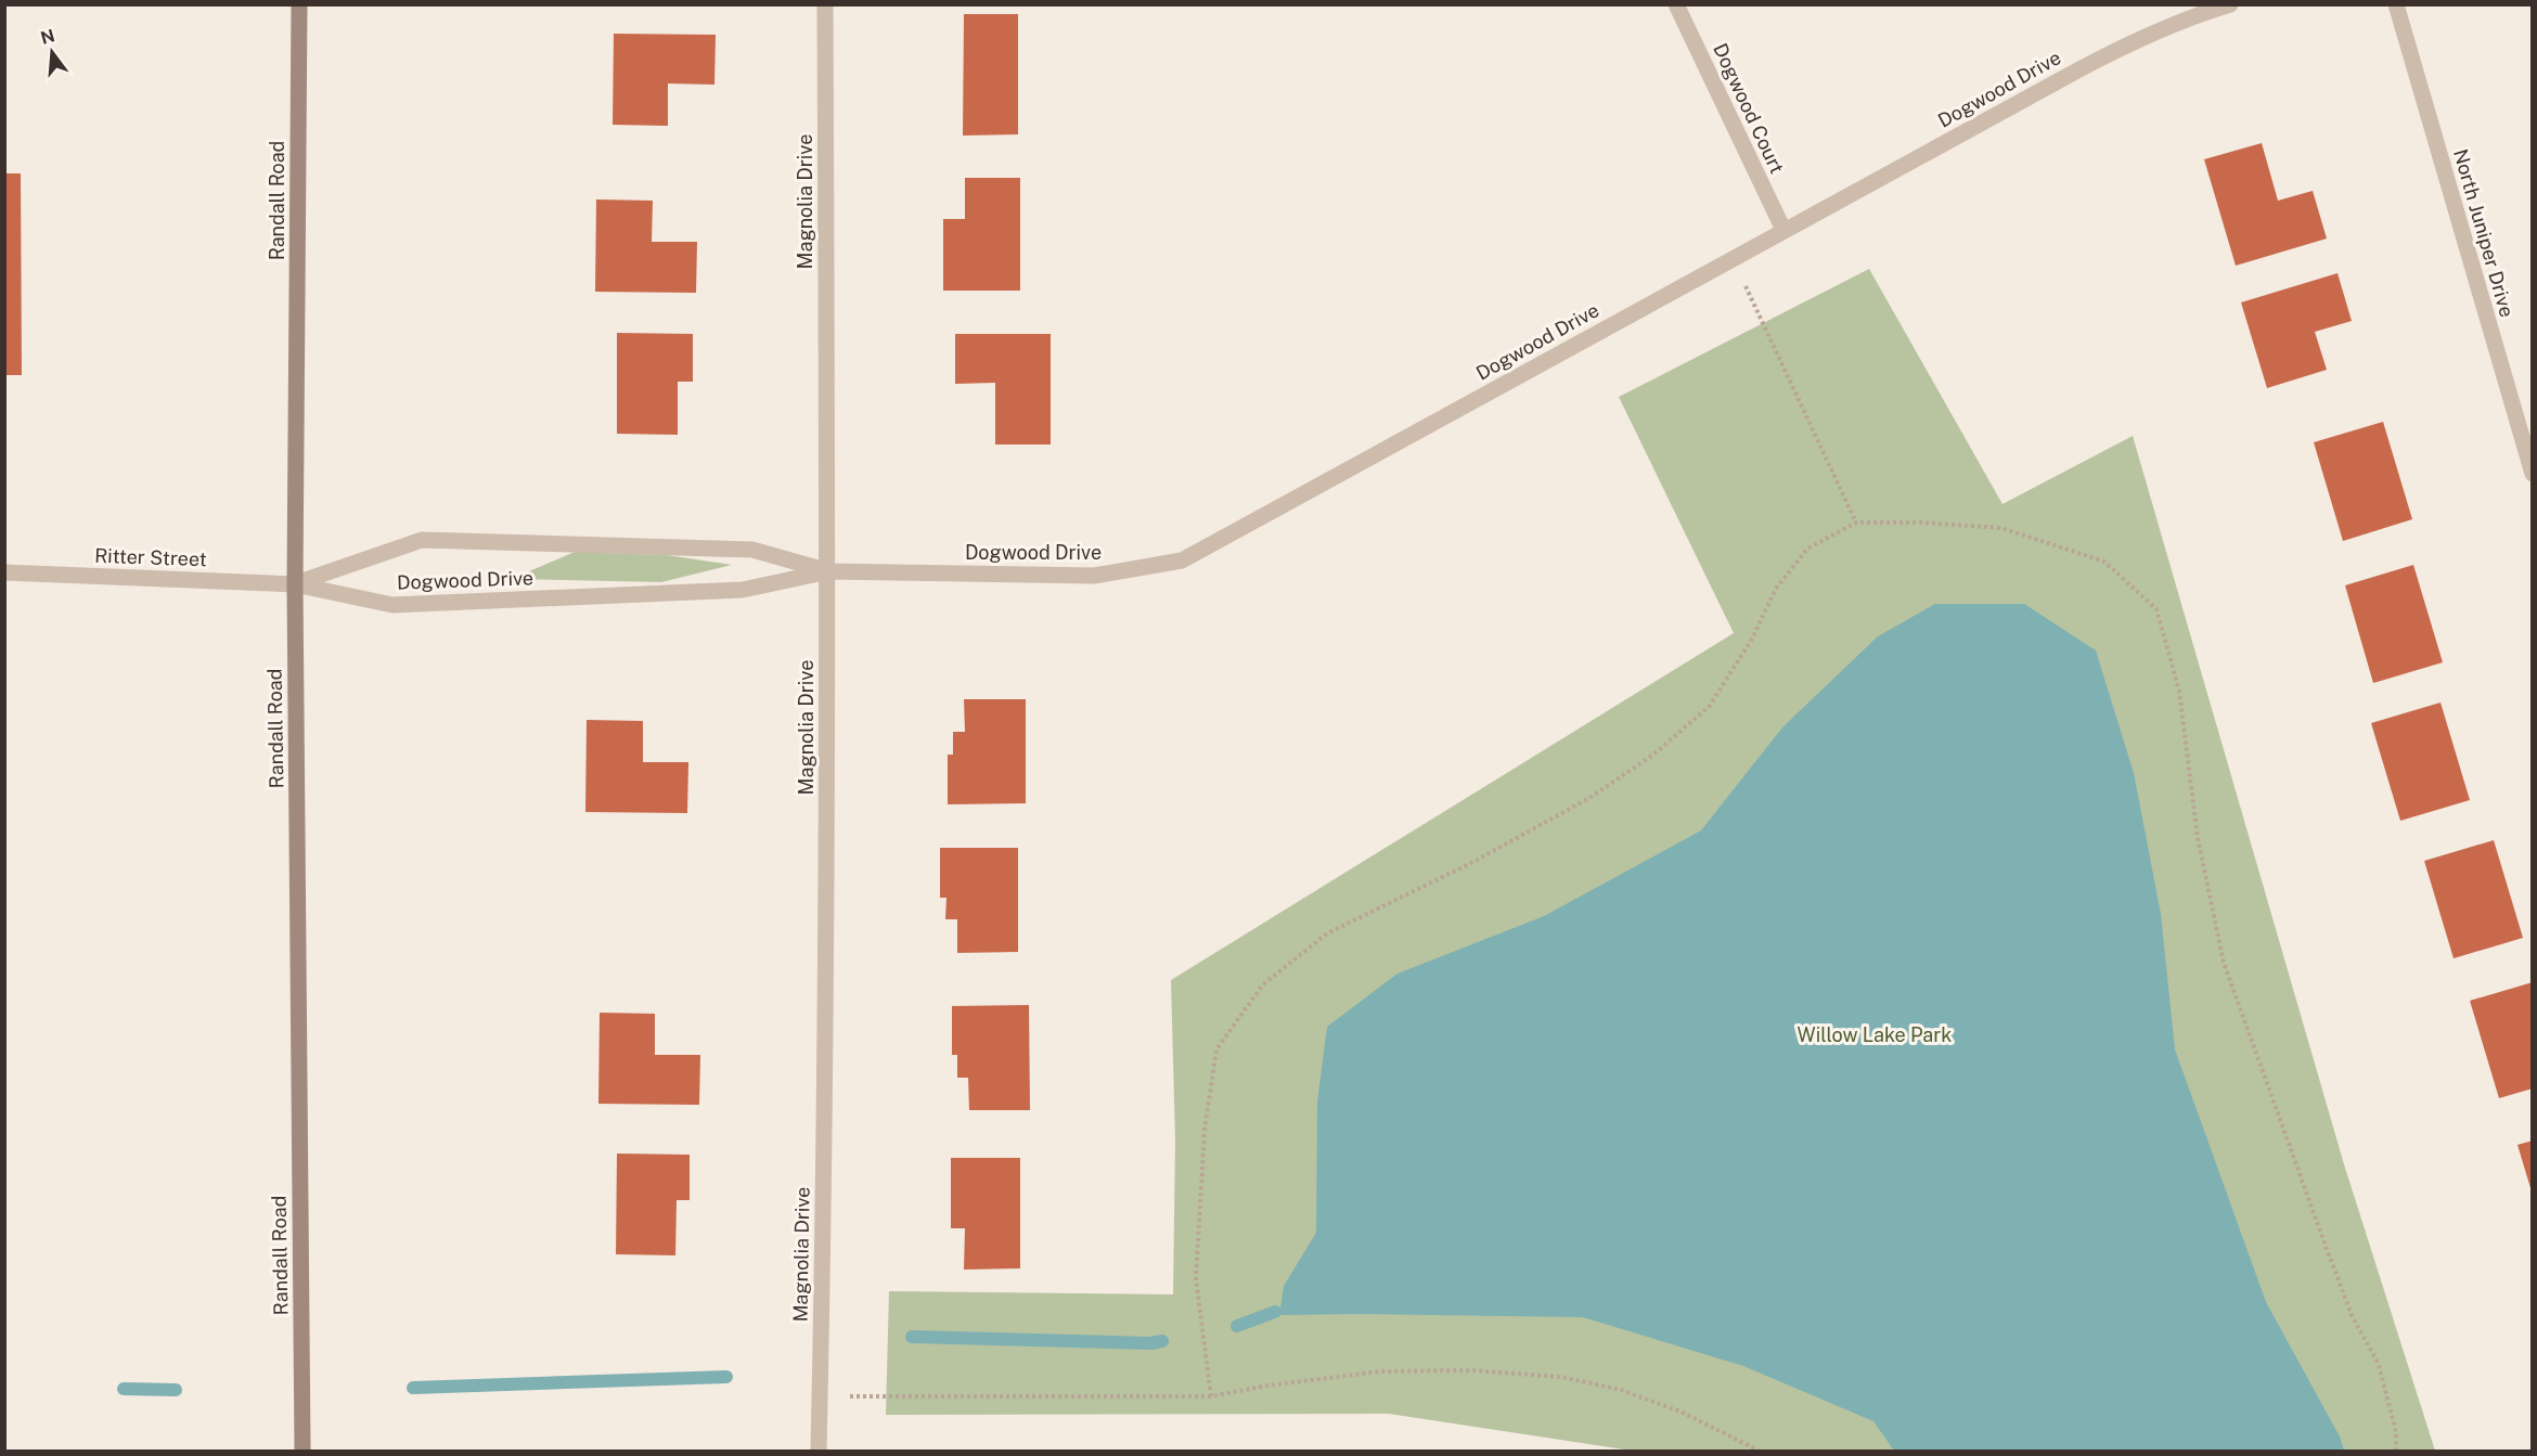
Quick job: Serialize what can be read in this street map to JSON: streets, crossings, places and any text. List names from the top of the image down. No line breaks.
{"streets":{"main road":["Randall Road"],"street":["Dogwood Drive","Dogwood Court","Magnolia Drive","North Juniper Drive","Ritter Street"]},"crossings":[["Dogwood Drive","Dogwood Court"],["Dogwood Drive","Randall Road"],["Dogwood Drive","Magnolia Drive"],["Dogwood Drive","Ritter Street"],["Randall Road","Ritter Street"]],"parks":["Willow Lake Park"],"north":"top"}
